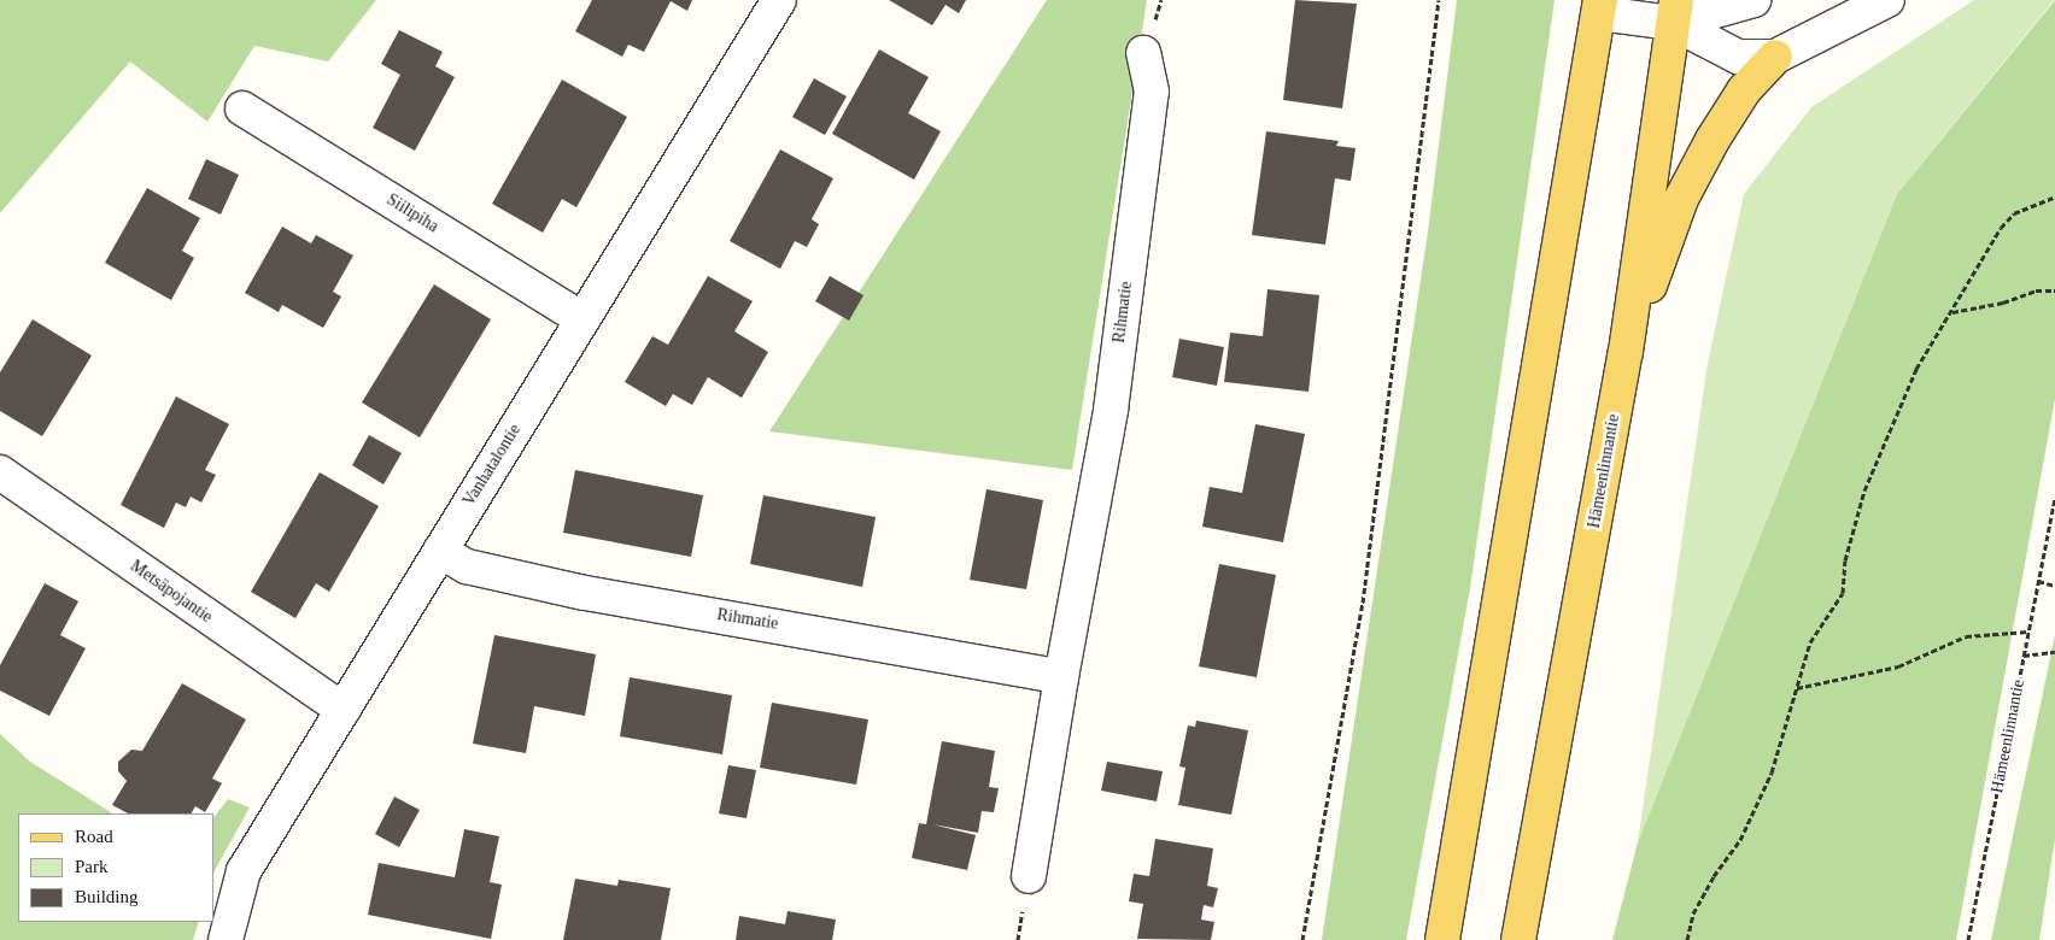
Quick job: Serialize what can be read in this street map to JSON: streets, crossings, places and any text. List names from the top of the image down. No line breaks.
{"streets":{"main road":["Hämeenlinnantie"],"street":["Siilipiha","Rihmatie","Vanhatalontie","Metsäpojantie"]},"crossings":[["Siilipiha","Vanhatalontie"],["Rihmatie","Vanhatalontie"],["Vanhatalontie","Metsäpojantie"]],"legend":["Road","Park","Building"]}
